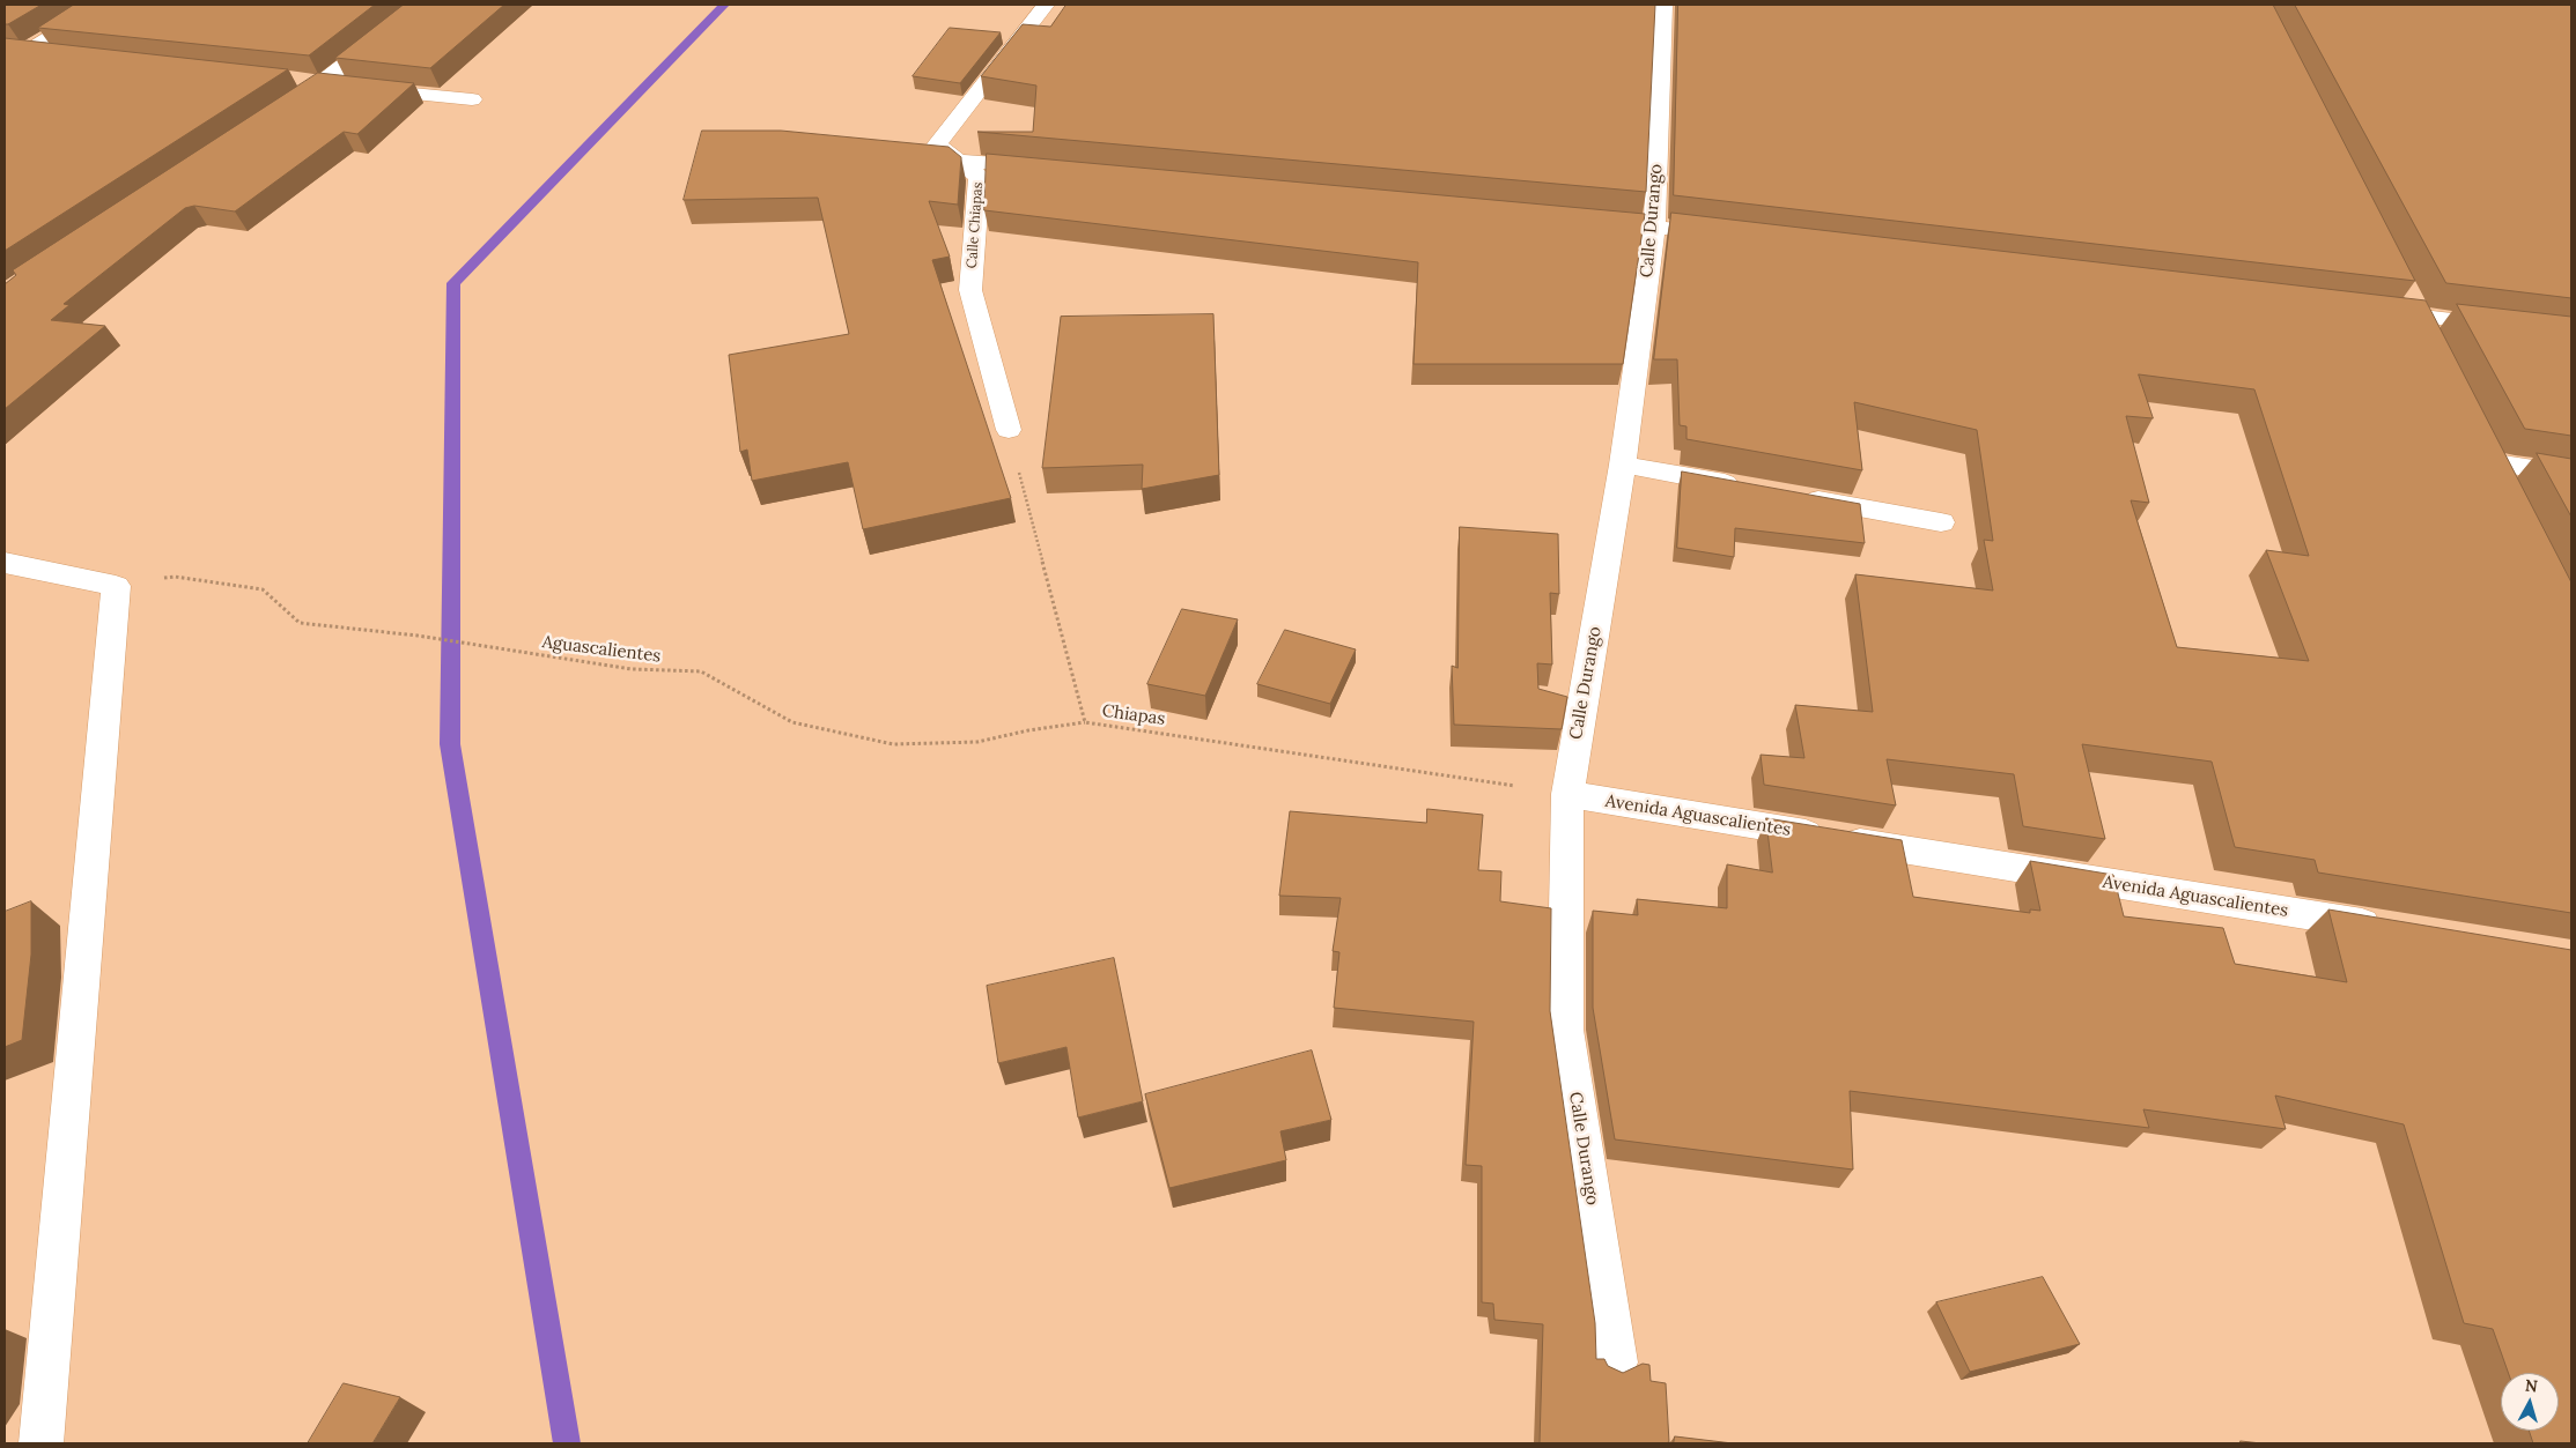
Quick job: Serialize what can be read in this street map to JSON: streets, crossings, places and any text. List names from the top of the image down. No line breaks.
{"streets":{"street":["Calle Durango","Calle Chiapas","Avenida Aguascalientes"],"path":["Aguascalientes","Chiapas"]},"crossings":[["Calle Durango","Chiapas"],["Calle Durango","Avenida Aguascalientes"],["Calle Chiapas","Chiapas"],["Aguascalientes","Chiapas"],["Chiapas","Avenida Aguascalientes"]],"north":"top"}
